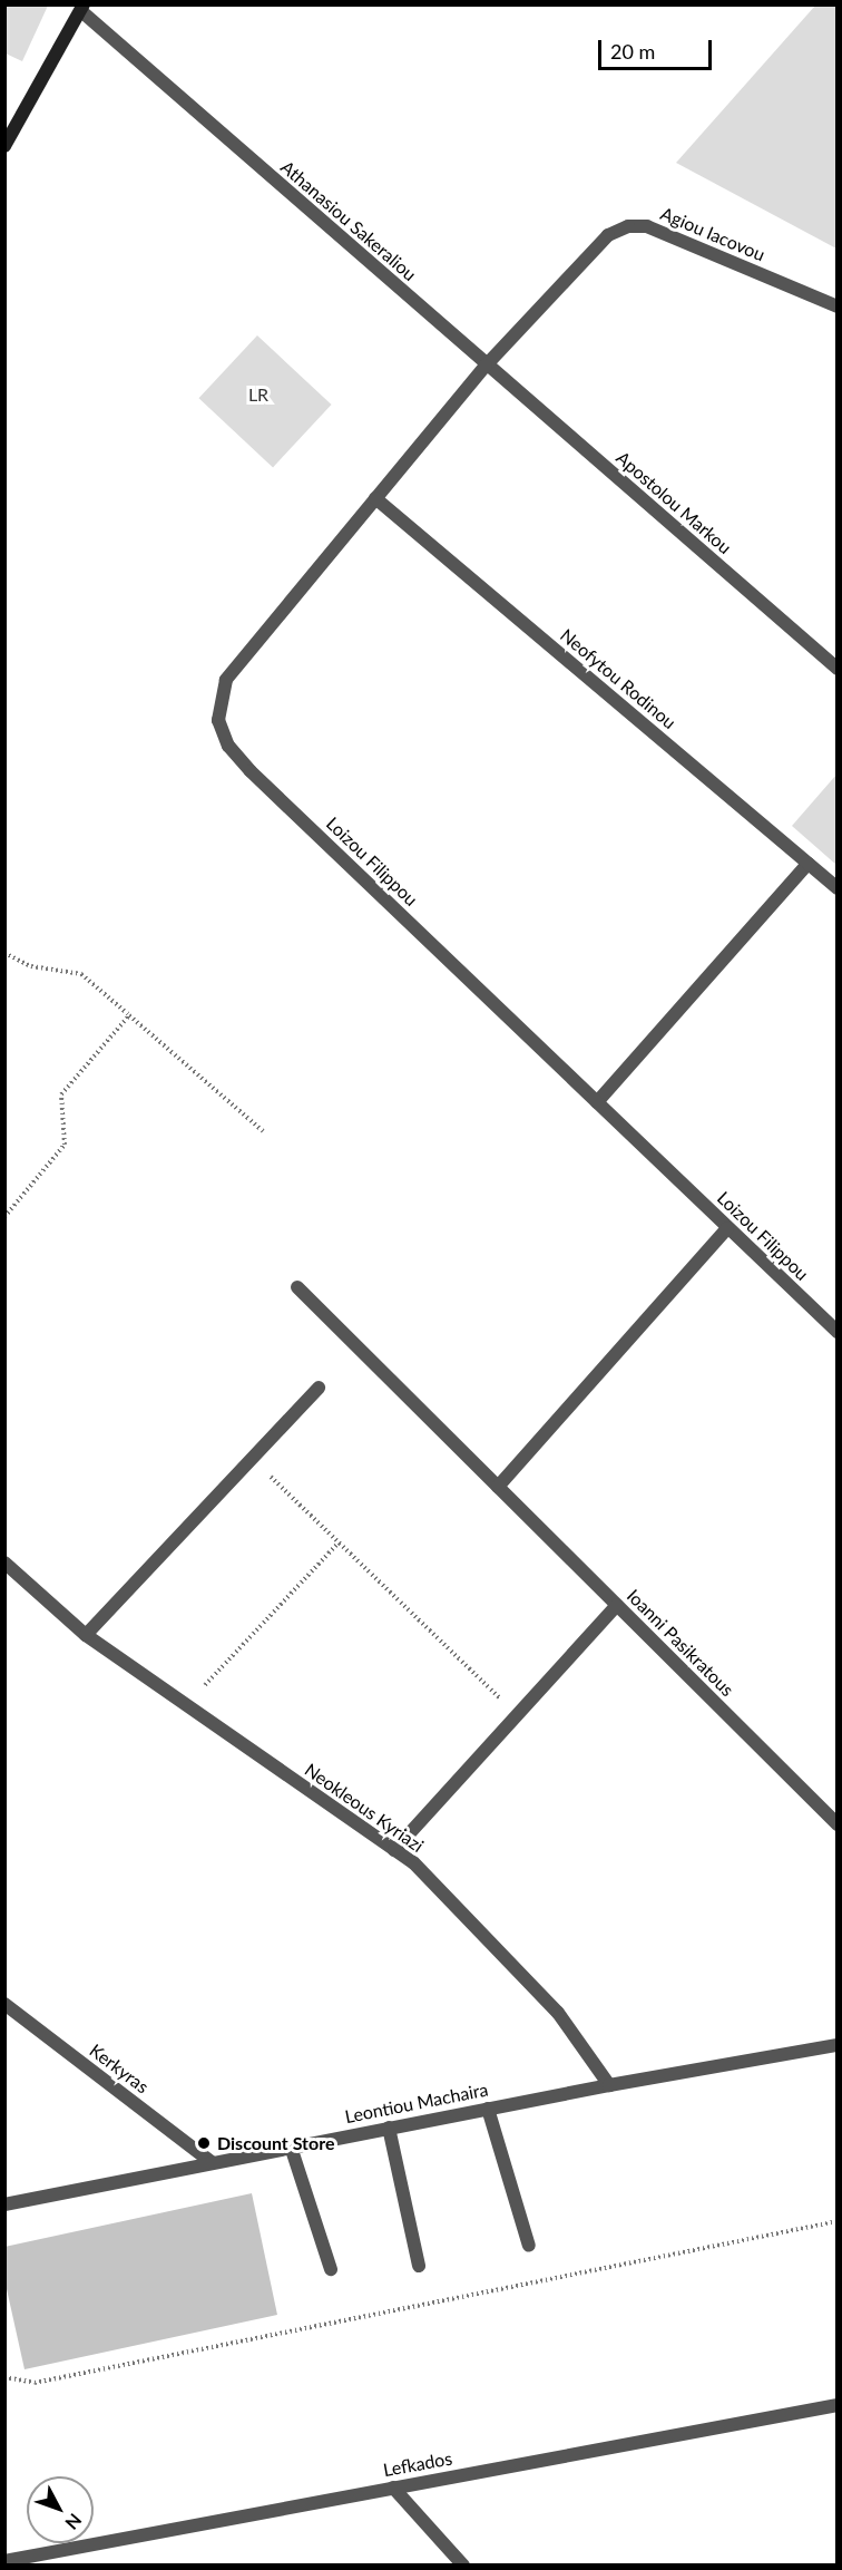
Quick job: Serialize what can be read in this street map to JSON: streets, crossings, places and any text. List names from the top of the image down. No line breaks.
{"streets":{"street":["Athanasiou Sakeraliou","Agiou Iacovou","Apostolou Markou","Neofytou Rodinou","Loizou Filippou","Ioanni Pasikratous","Neokleous Kyriazi","Kerkyras","Leontiou Machaira","Lefkados"]},"crossings":[["Athanasiou Sakeraliou","Agiou Iacovou"],["Athanasiou Sakeraliou","Apostolou Markou"],["Athanasiou Sakeraliou","Loizou Filippou"],["Agiou Iacovou","Apostolou Markou"],["Agiou Iacovou","Loizou Filippou"],["Apostolou Markou","Loizou Filippou"],["Neofytou Rodinou","Loizou Filippou"],["Neokleous Kyriazi","Leontiou Machaira"],["Kerkyras","Leontiou Machaira"]],"parks":["LR"],"places":["Discount Store"],"scale_bar":"20 m","north":"bottom right"}
